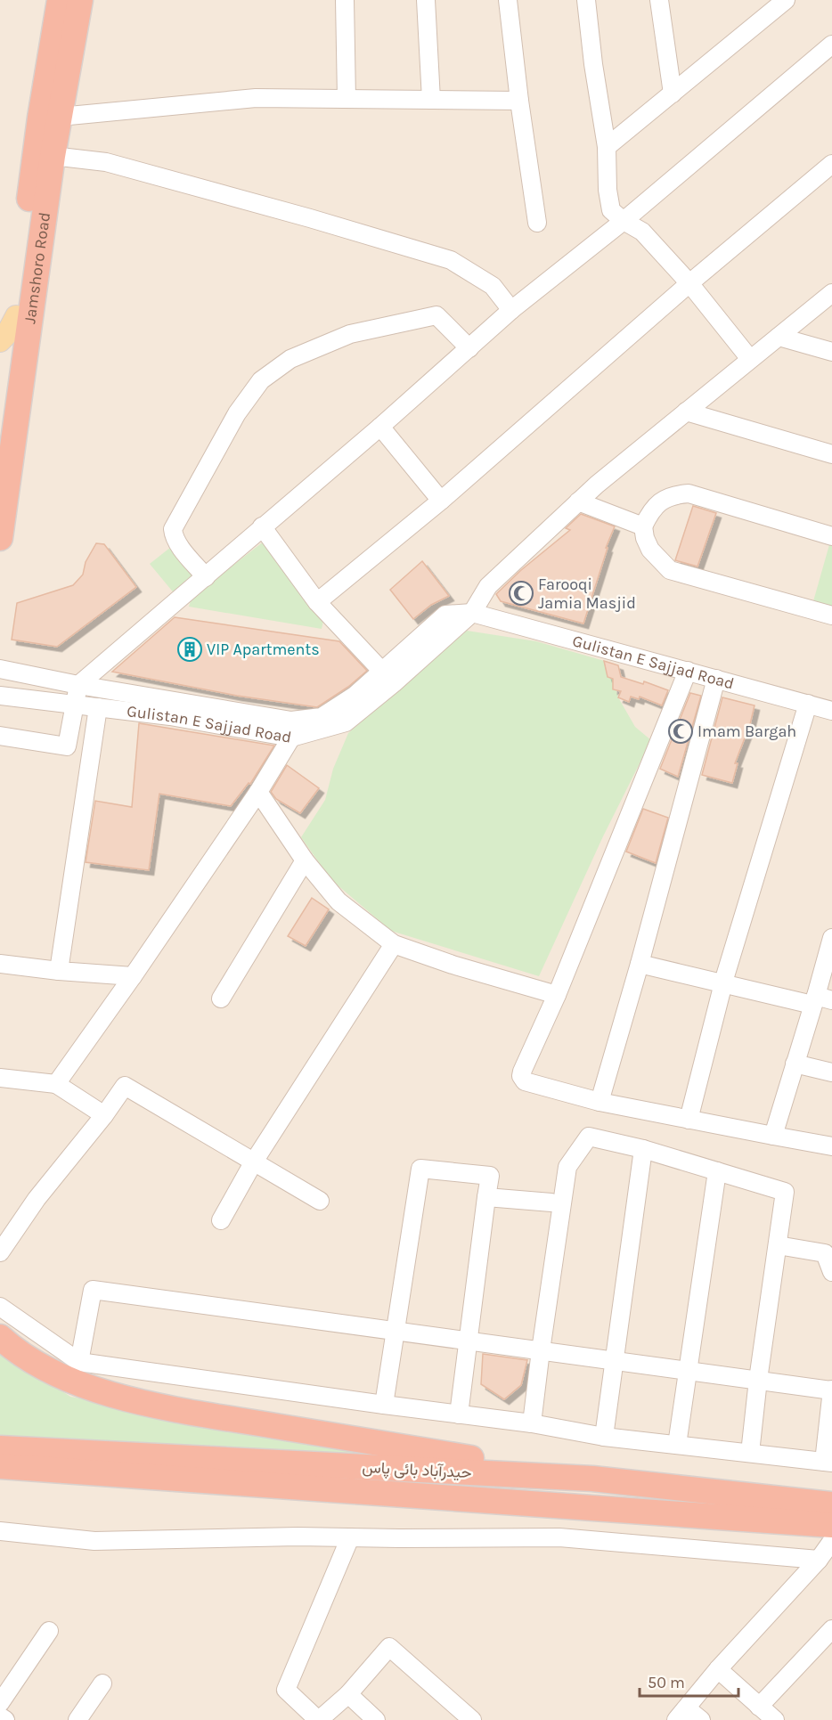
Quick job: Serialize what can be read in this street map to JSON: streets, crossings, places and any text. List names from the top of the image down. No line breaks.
{"streets":{"highway":["Jamshoro Road","حیدرآباد بائی پاس"],"street":["Gulistan E Sajjad Road"]},"places":{"mosque":["Farooqi Jamia Masjid","Imam Bargah"],"building":["VIP Apartments"]},"scale_bar":"50 m"}
